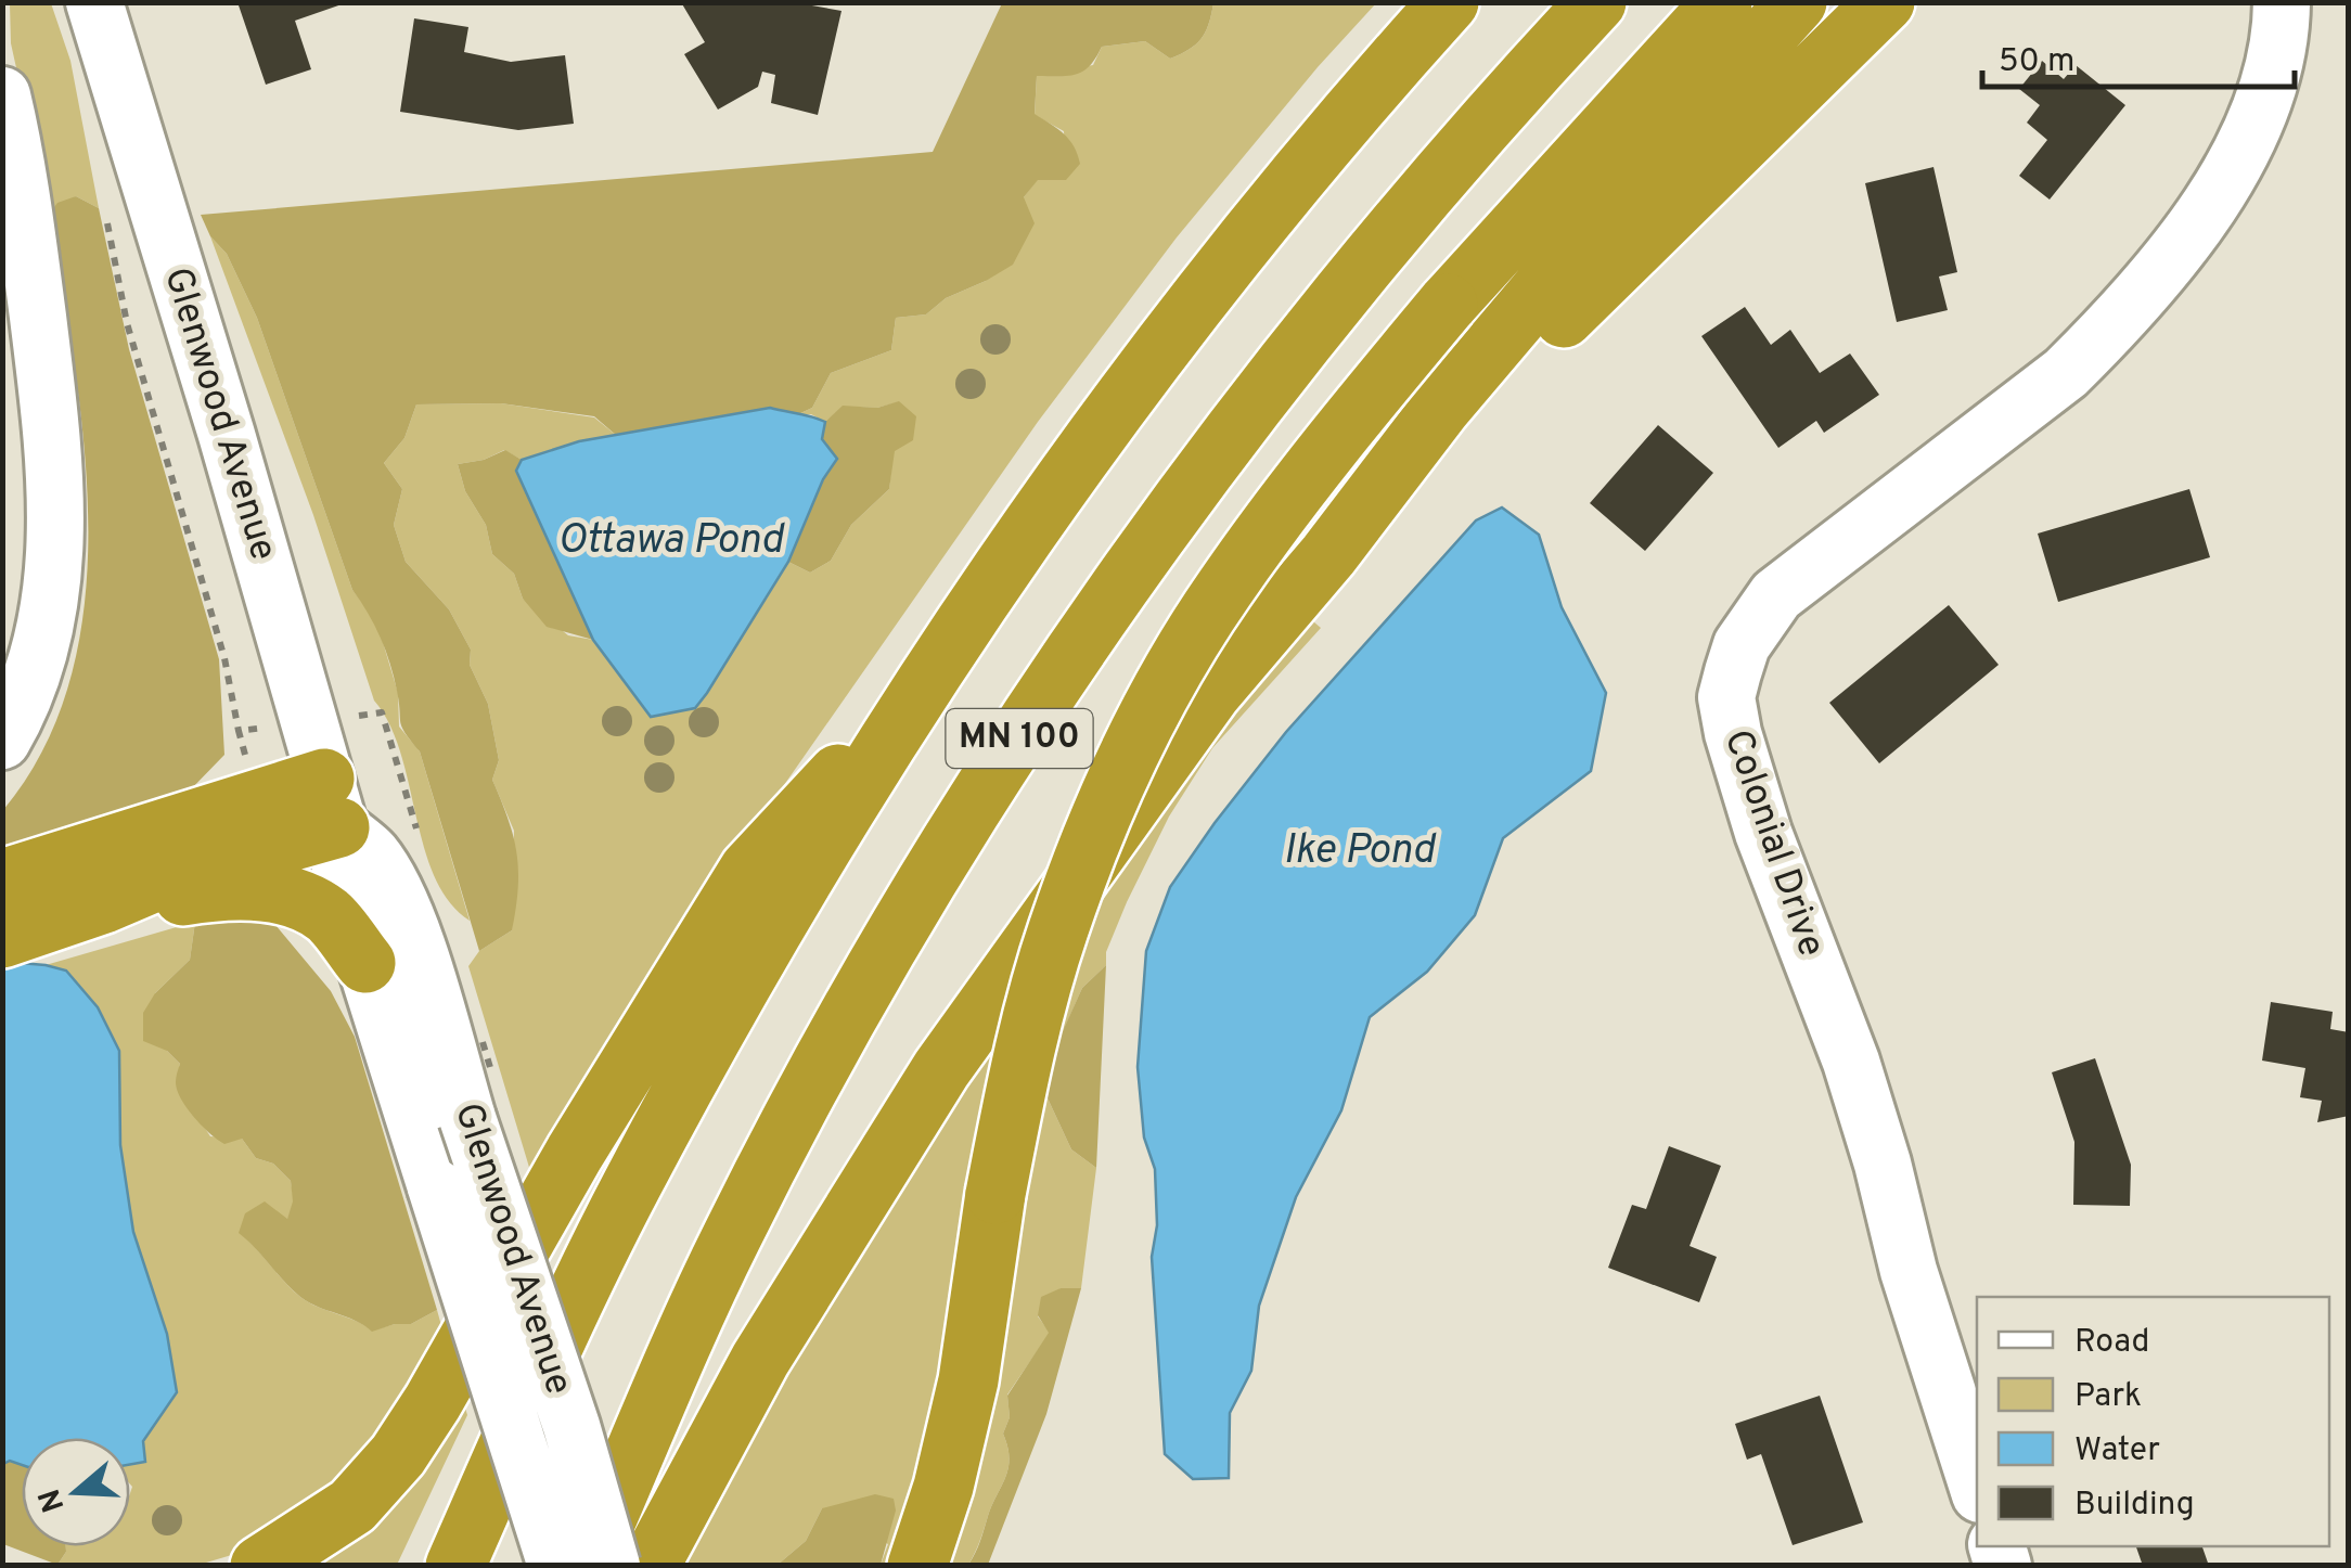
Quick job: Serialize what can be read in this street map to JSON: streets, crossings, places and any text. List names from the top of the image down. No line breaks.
{"streets":{"highway":["MN 100"],"street":["Glenwood Avenue","Colonial Drive"]},"water":["Ottawa Pond","Ike Pond"],"legend":["Road","Park","Water","Building"],"scale_bar":"50 m","north":"left"}
